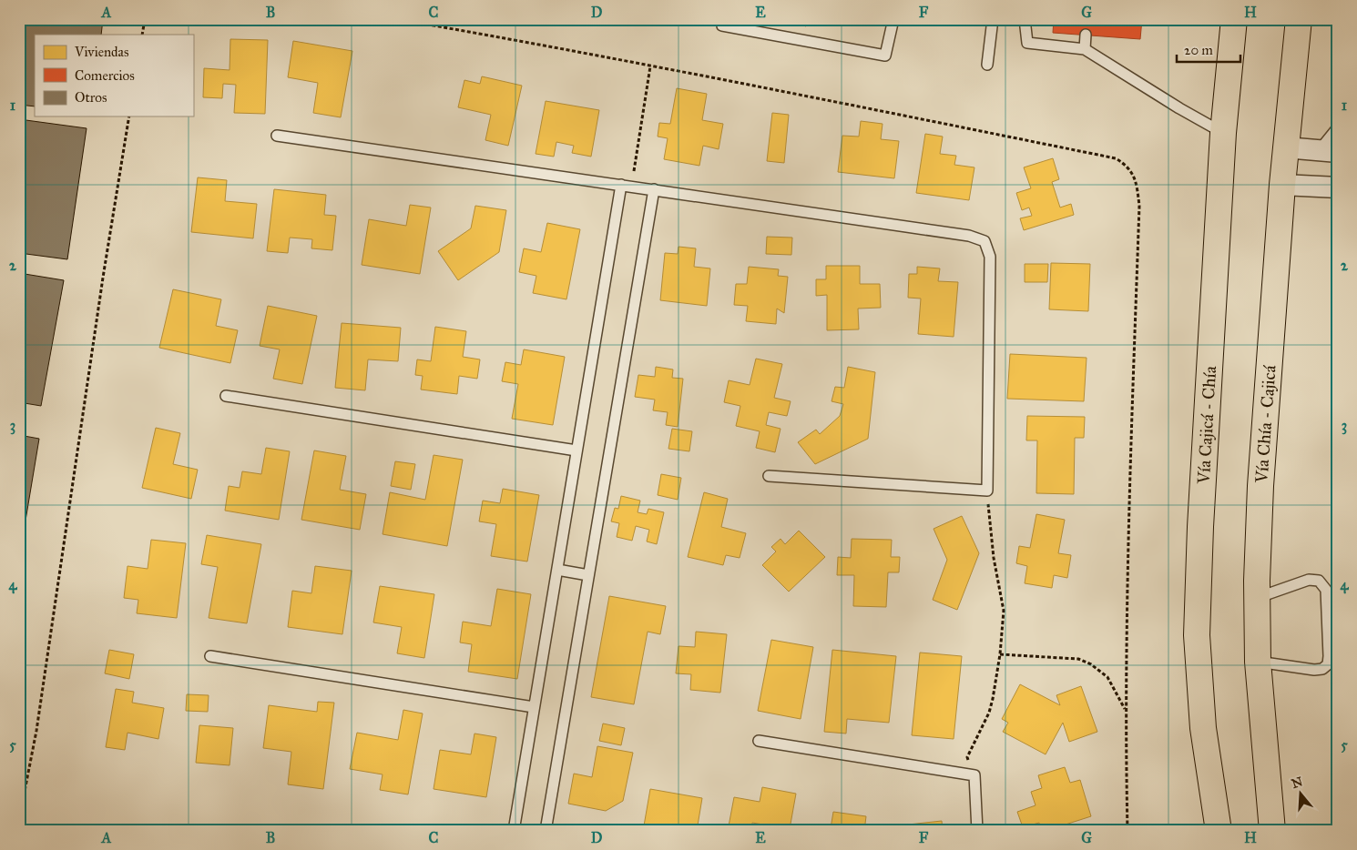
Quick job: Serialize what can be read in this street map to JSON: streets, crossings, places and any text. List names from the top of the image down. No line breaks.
{"streets":{"highway":["Vía Cajicá - Chía","Vía Chía - Cajicá"]},"legend":["Viviendas","Comercios","Otros"],"scale_bar":"20 m","north":"top","grid":{"columns":["A","B","C","D","E","F","G","H"],"rows":["1","2","3","4","5"]}}
